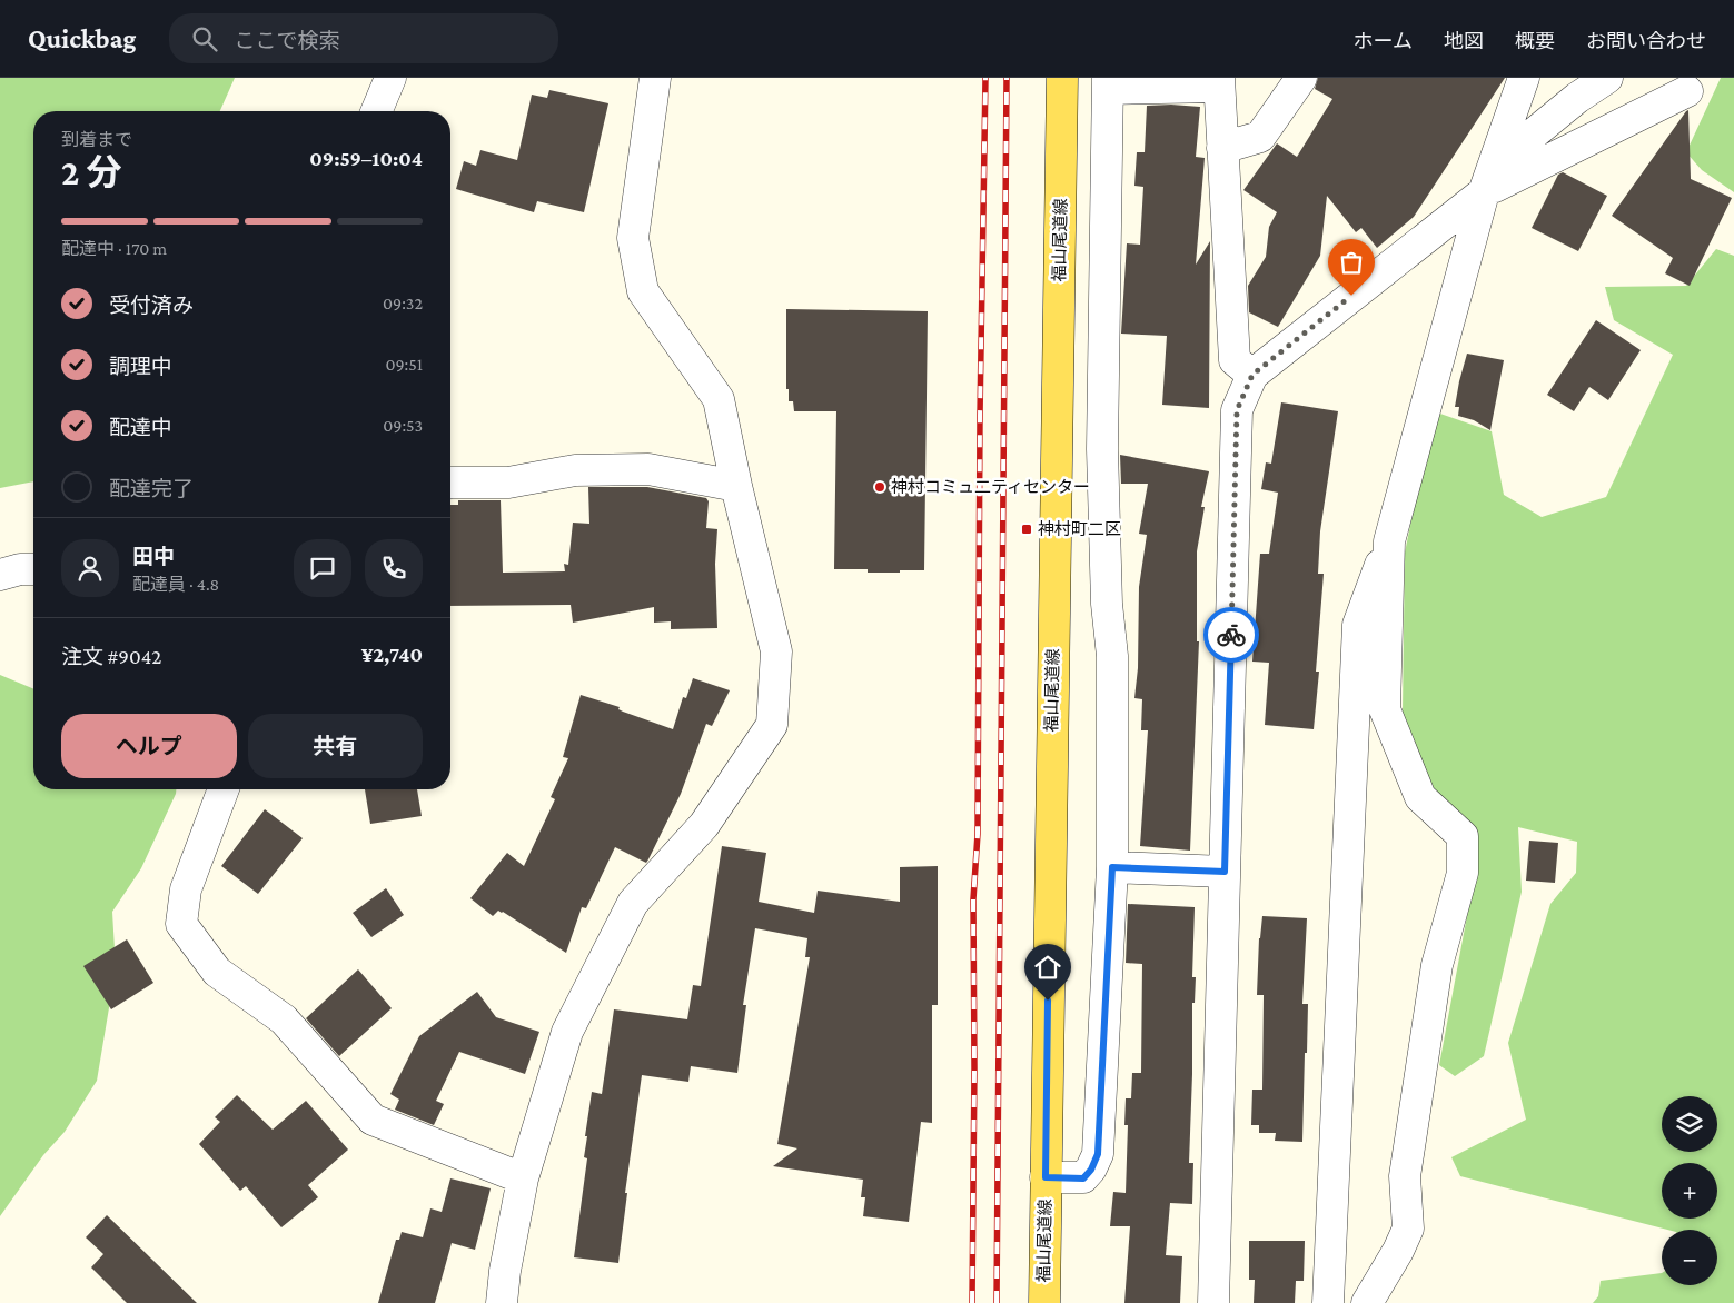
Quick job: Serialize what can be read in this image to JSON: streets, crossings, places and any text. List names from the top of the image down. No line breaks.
{"streets":{"main road":["福山尾道線"]},"places":{"other":["神村コミュ二ティセンター"],"transit":["神村町二区"]},"page":{"header":"Quickbag","search":"ここで検索","nav":["ホーム","地図","概要","お問い合わせ"],"heading":["2 分","到着まで","09:59–10:04"],"panel":["田中","配達員 · 4.8","注文 #9042","¥2,740"],"bar":"配達中 · 170 m","list":[["受付済み","09:32"],["調理中","09:51"],["配達中","09:53"],"配達完了"],"buttons":["ヘルプ","共有"],"map_buttons":["+","−"]}}
